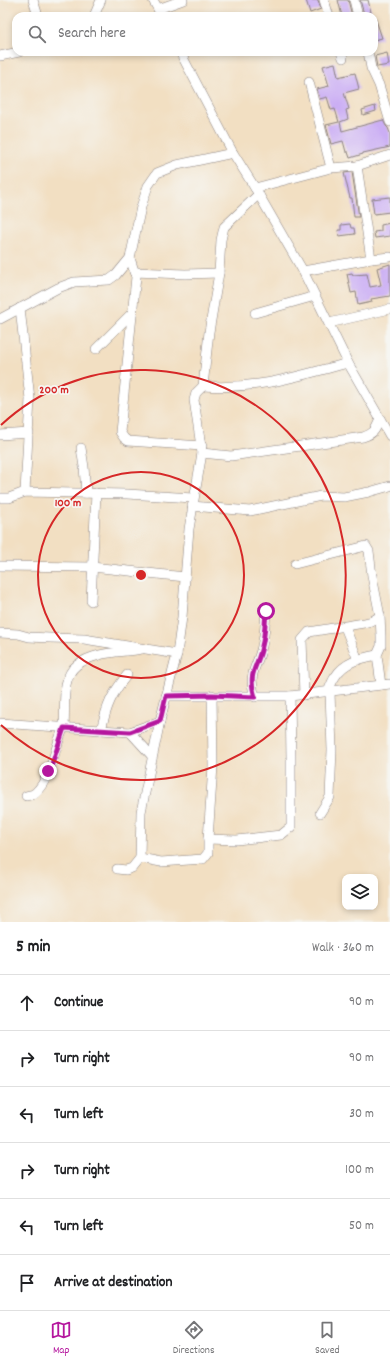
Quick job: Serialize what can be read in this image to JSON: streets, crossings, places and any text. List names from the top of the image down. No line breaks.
{"page":{"search":"Search here","heading":["5 min","Walk · 360 m"],"list":[["Continue","90 m"],["Turn right","90 m"],["Turn left","30 m"],["Turn right","100 m"],["Turn left","50 m"],"Arrive at destination"],"nav":["Map","Directions","Saved"]},"rings":["200 m","100 m"]}
